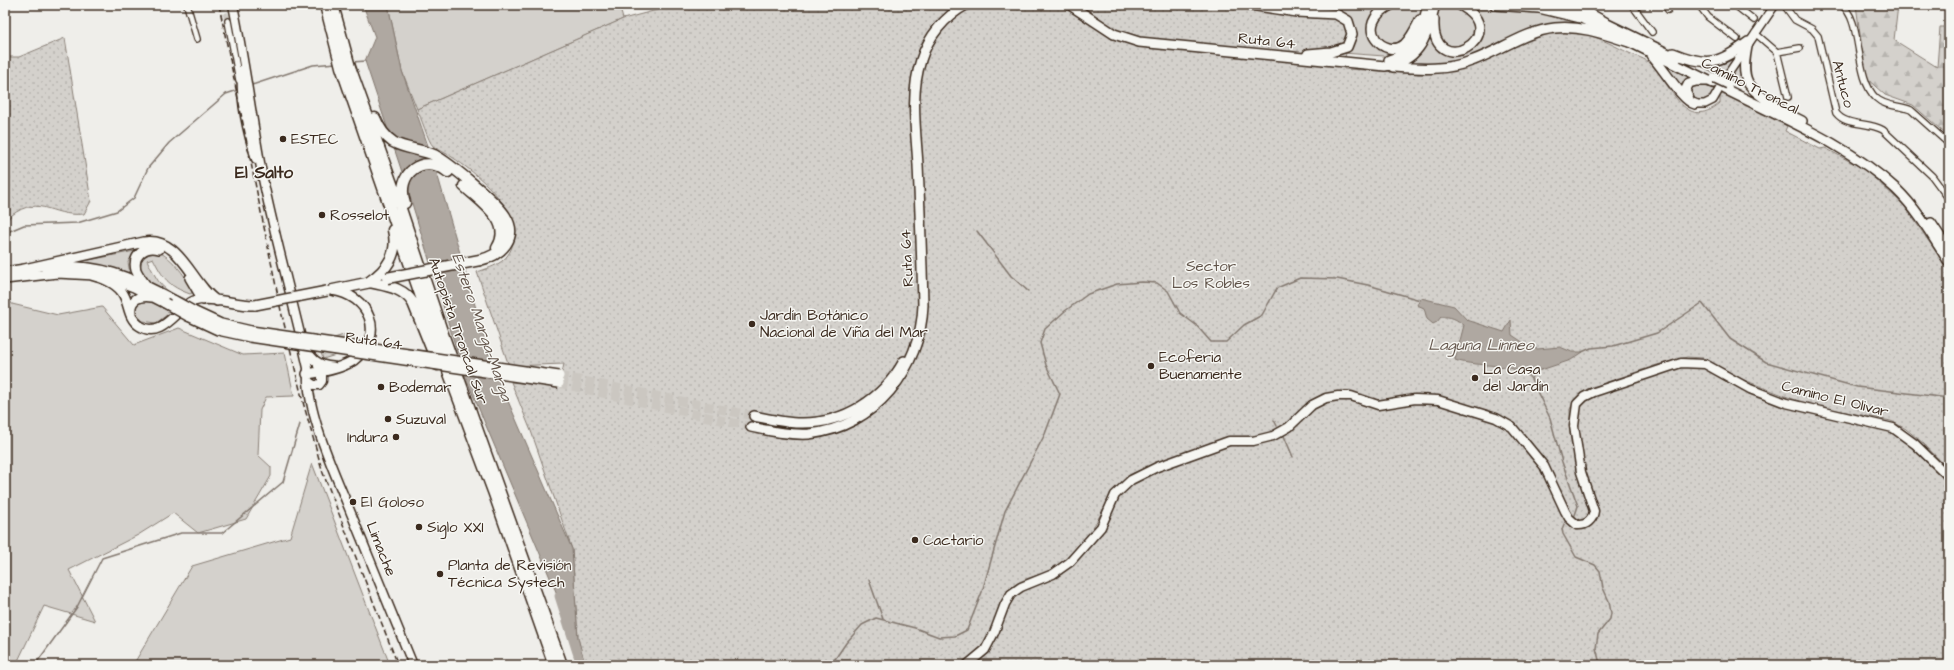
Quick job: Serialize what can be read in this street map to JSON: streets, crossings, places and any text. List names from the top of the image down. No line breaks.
{"streets":{"highway":["Autopista Troncal Sur"],"main road":["Ruta 64","Camino Troncal","Camino El Olivar","Limache"],"street":["Antuco"]},"districts":["El Salto"],"water":["Estero Marga-Marga","Laguna Linneo"],"parks":["Sector Los Robles"],"places":["ESTEC","Rosselot","Jardín Botánico Nacional de Viña del Mar","Ecoferia Buenamente","La Casa del Jardín","Bodemar","Suzuval","Indura","El Goloso","Siglo XXI","Cactario","Planta de Revisión Técnica Systech"]}
